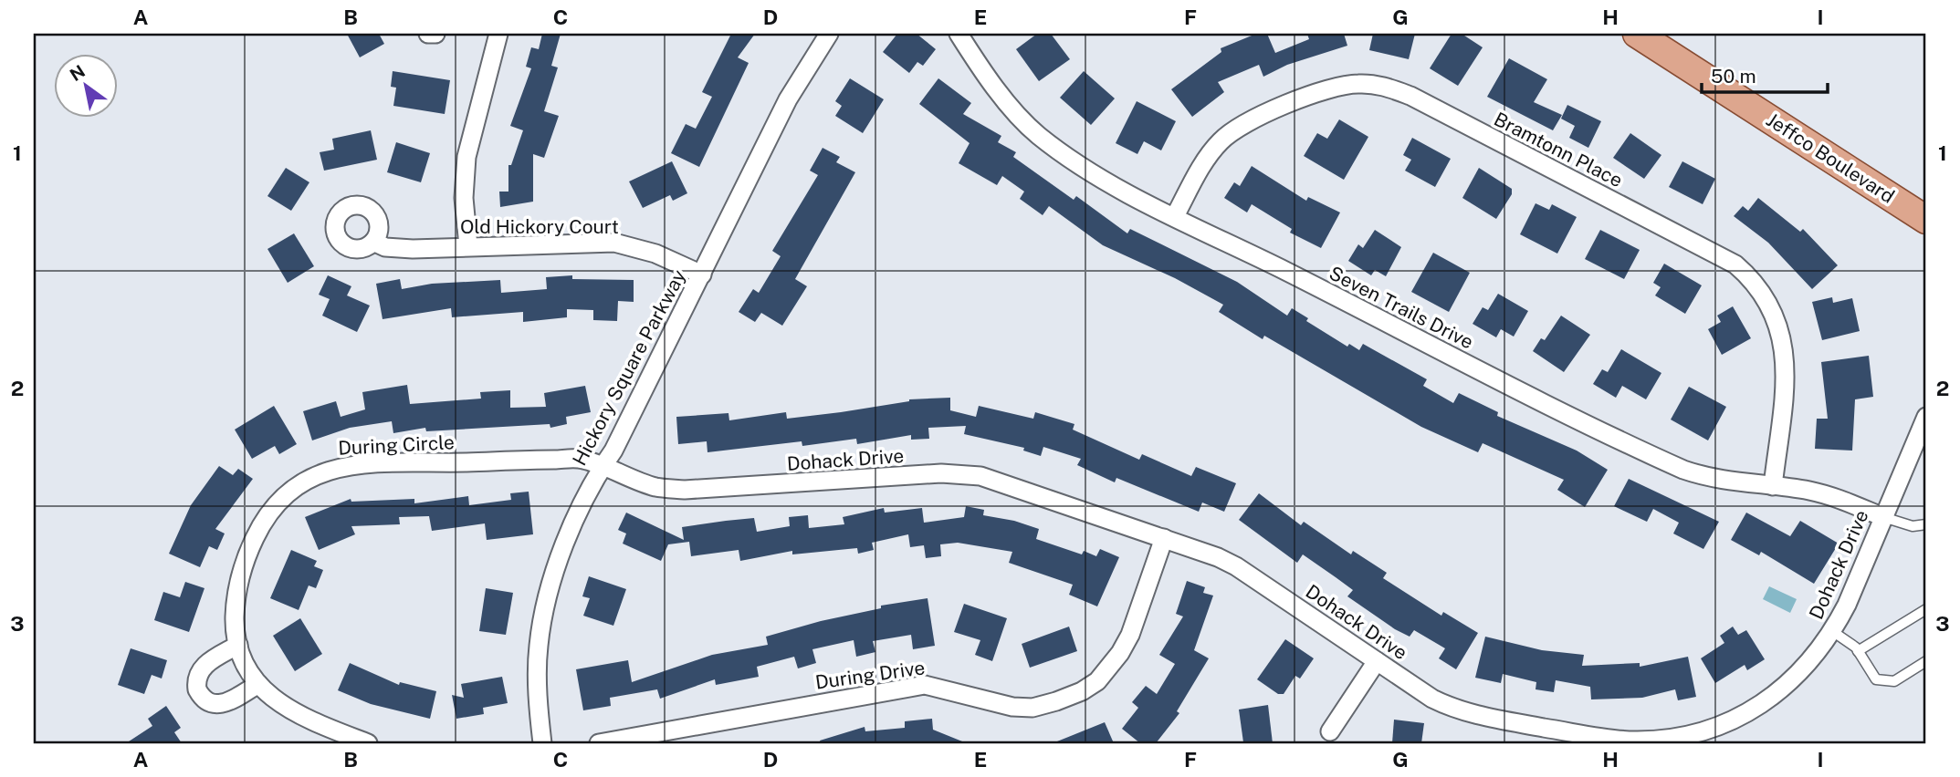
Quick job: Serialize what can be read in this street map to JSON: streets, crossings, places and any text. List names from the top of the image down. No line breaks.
{"streets":{"main road":["Jeffco Boulevard"],"street":["Bramtonn Place","Old Hickory Court","Seven Trails Drive","Hickory Square Parkway","During Circle","Dohack Drive","During Drive"]},"crossings":[["Bramtonn Place","Seven Trails Drive"],["Old Hickory Court","Hickory Square Parkway"],["Seven Trails Drive","Dohack Drive"],["Hickory Square Parkway","During Circle"],["Hickory Square Parkway","Dohack Drive"],["During Circle","Dohack Drive"],["Dohack Drive","During Drive"]],"scale_bar":"50 m","north":"top left","grid":{"columns":["A","B","C","D","E","F","G","H","I"],"rows":["1","2","3"]}}
